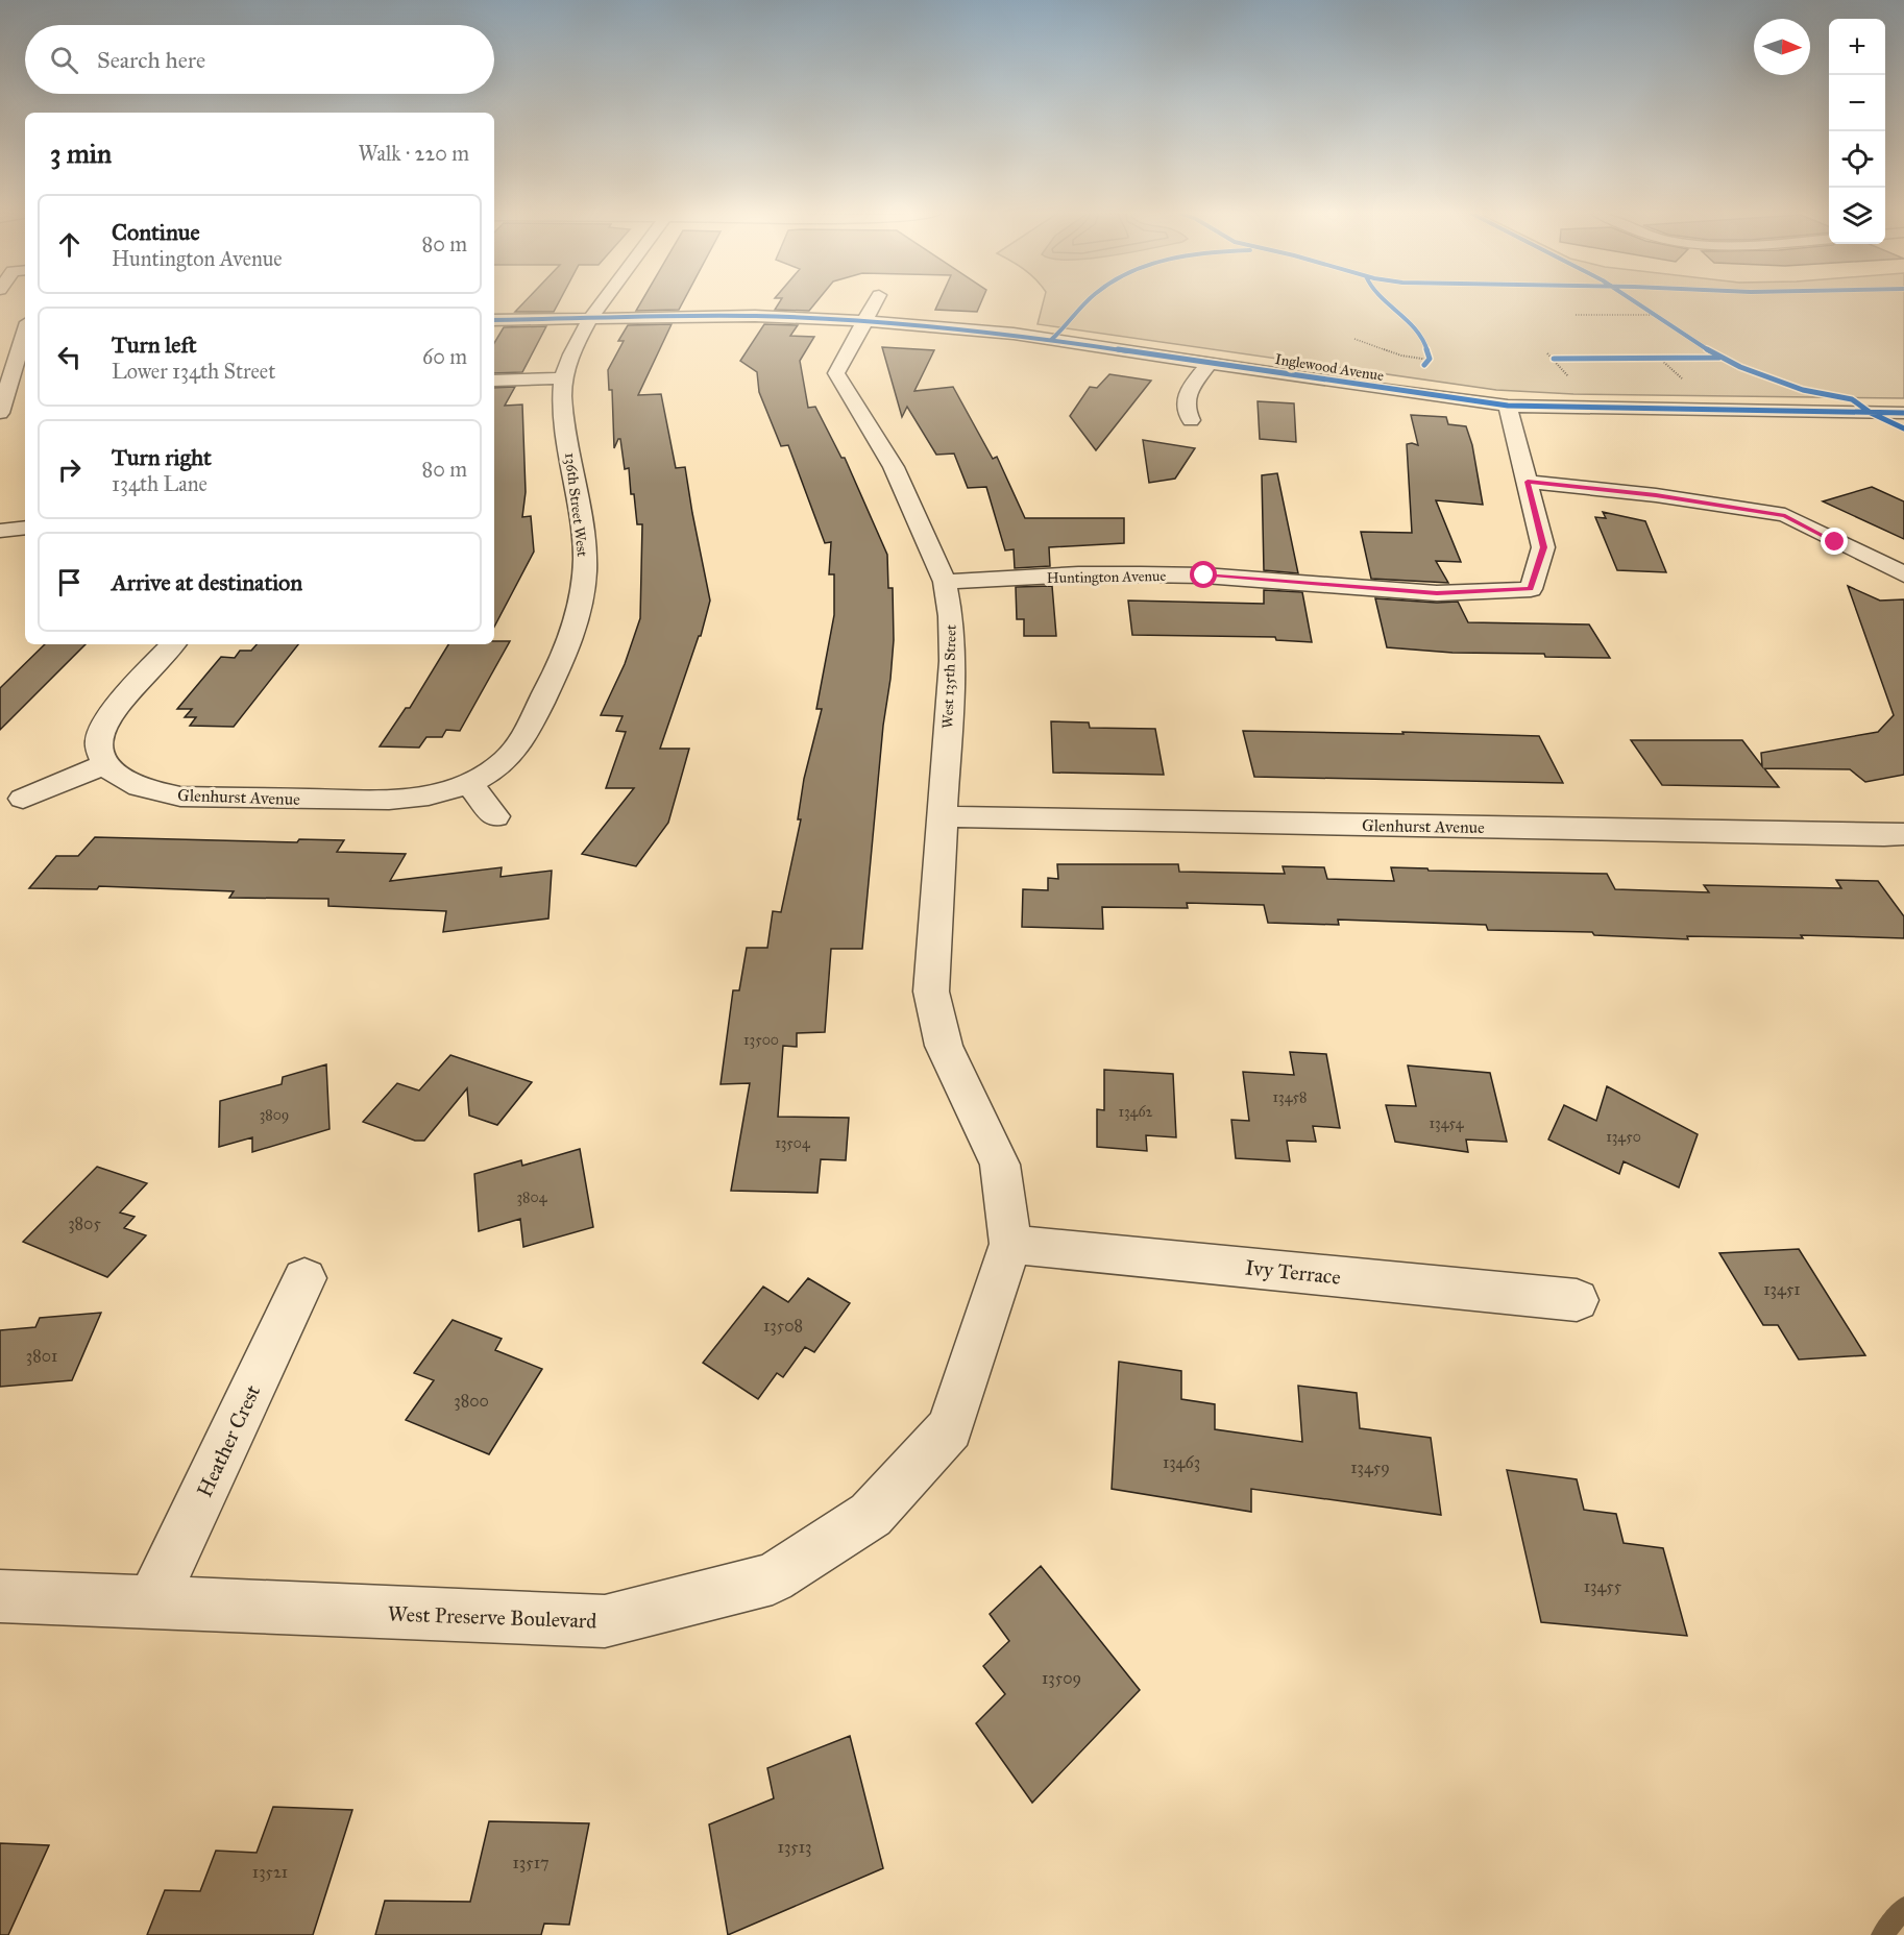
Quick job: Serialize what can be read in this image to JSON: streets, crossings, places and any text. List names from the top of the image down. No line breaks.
{"streets":{"street":["Inglewood Avenue","136th Street West","Huntington Avenue","West 135th Street","Glenhurst Avenue","Ivy Terrace","Heather Crest","West Preserve Boulevard"]},"crossings":[["Inglewood Avenue","136th Street West"],["Inglewood Avenue","West 135th Street"],["136th Street West","Glenhurst Avenue"],["Huntington Avenue","West 135th Street"],["West 135th Street","Glenhurst Avenue"],["West 135th Street","West Preserve Boulevard"],["Ivy Terrace","West Preserve Boulevard"],["Heather Crest","West Preserve Boulevard"]],"house_numbers":["13500","13458","13462","3809","13454","13450","13504","3804","3805","13451","13508","3801","3800","13463","13459","13455","13509","13513","13517","13521"],"north":"right","page":{"map_buttons":["+","−"],"search":"Search here","heading":["3 min","Walk · 220 m"],"list":[["Continue","Huntington Avenue","80 m"],["Turn left","Lower 134th Street","60 m"],["Turn right","134th Lane","80 m"],"Arrive at destination"]}}
